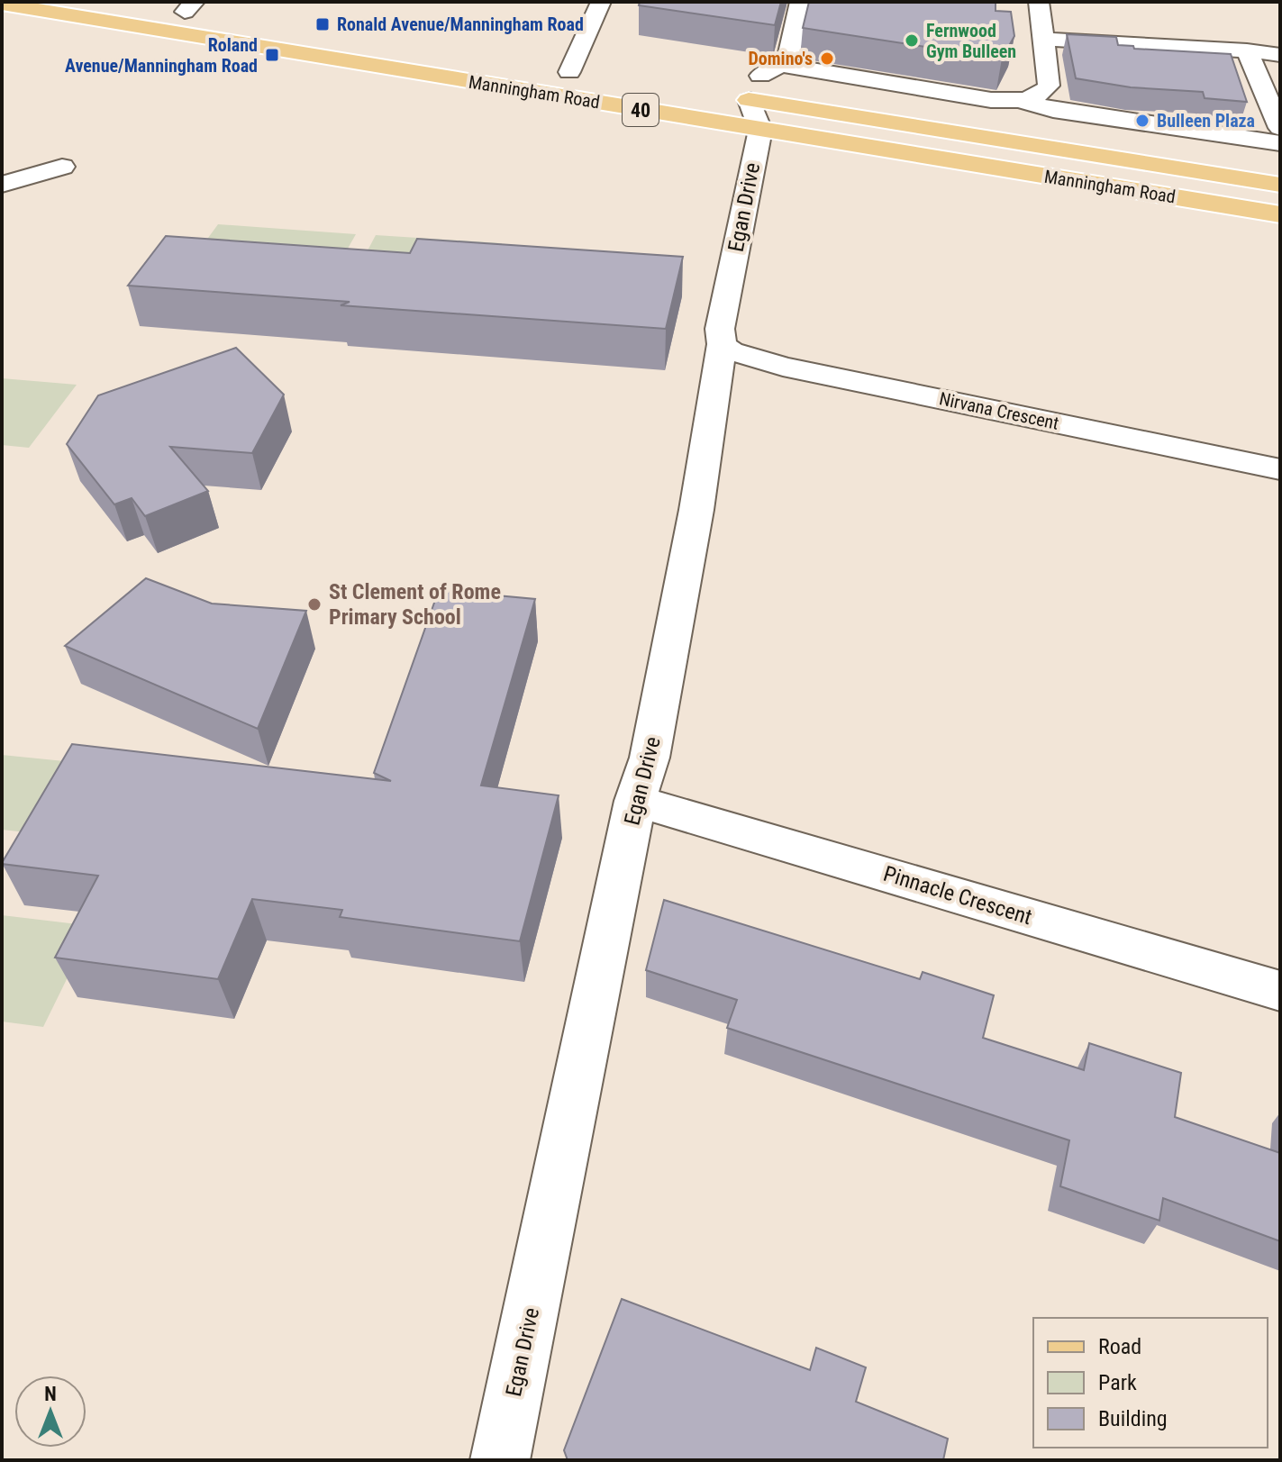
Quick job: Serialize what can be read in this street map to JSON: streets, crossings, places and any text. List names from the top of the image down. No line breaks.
{"streets":{"main road":["Manningham Road","40"],"street":["Egan Drive","Nirvana Crescent","Pinnacle Crescent"]},"crossings":[["Manningham Road","Egan Drive"],["Egan Drive","Nirvana Crescent"],["Egan Drive","Pinnacle Crescent"]],"places":{"transit":["Ronald Avenue/Manningham Road","Roland Avenue/Manningham Road"],"other":["Fernwood Gym Bulleen","Domino's","Bulleen Plaza","St Clement of Rome Primary School"]},"legend":["Road","Park","Building"],"north":"top"}
